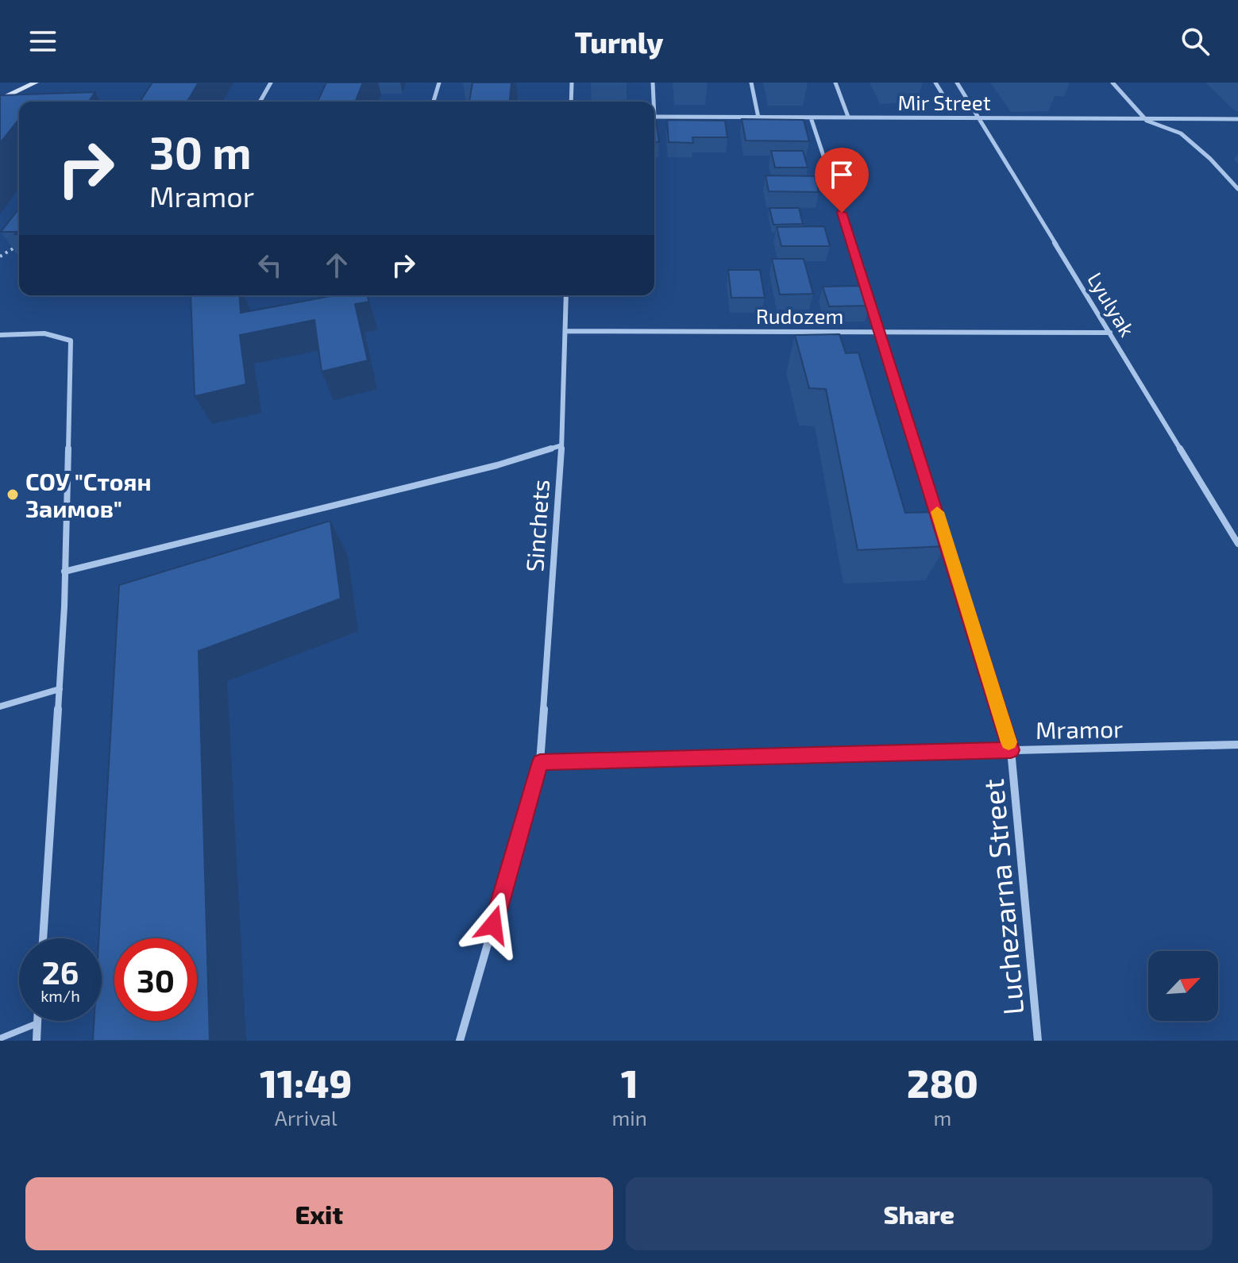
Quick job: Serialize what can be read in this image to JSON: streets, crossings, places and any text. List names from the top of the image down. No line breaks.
{"streets":{"street":["Mir Street","Lyulyak","Rudozem","Sinchets","Mramor","Luchezarna Street"]},"crossings":[["Mir Street","Lyulyak"],["Mir Street","Luchezarna Street"],["Lyulyak","Rudozem"],["Rudozem","Sinchets"],["Rudozem","Luchezarna Street"],["Sinchets","Mramor"],["Mramor","Luchezarna Street"]],"places":["СОУ \"Стоян Заимов\""],"north":"top right","page":{"header":"Turnly","turn":["30 m","Mramor"],"speed":"26 km/h","limit":"30","eta":["11:49","Arrival","1","min","280","m"],"buttons":["Exit","Share"]}}
